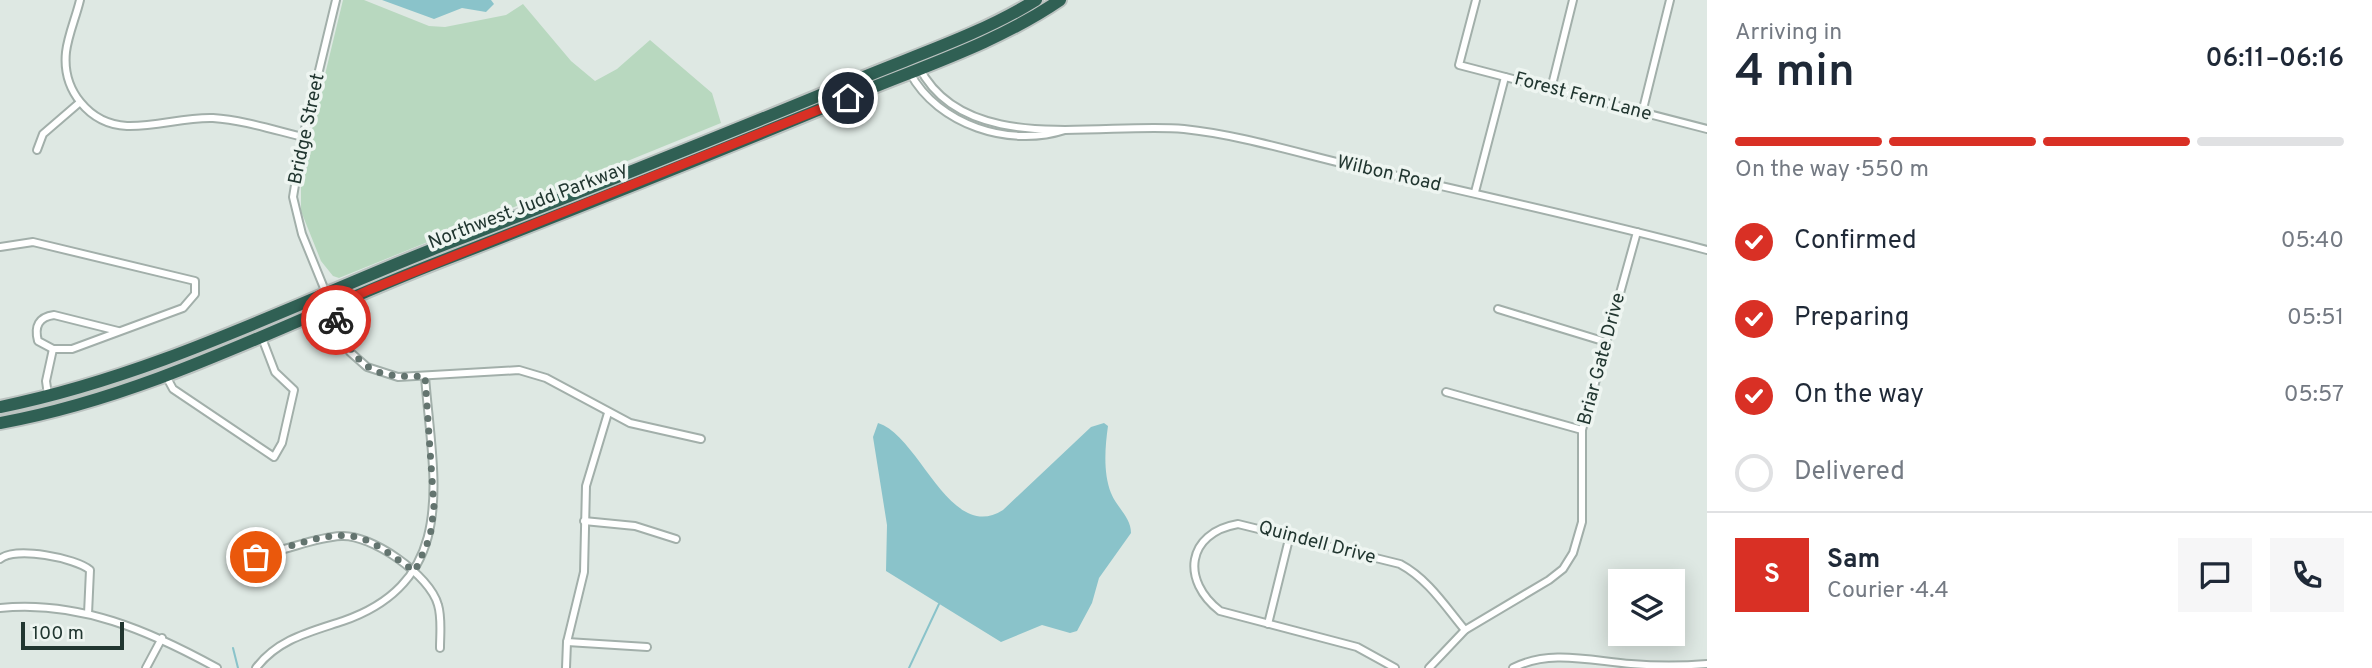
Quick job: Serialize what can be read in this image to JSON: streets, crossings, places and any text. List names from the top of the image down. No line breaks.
{"streets":{"highway":["Northwest Judd Parkway"],"street":["Forest Fern Lane","Bridge Street","Wilbon Road","Briar Gate Drive","Quindell Drive"]},"crossings":[["Bridge Street","Northwest Judd Parkway"],["Wilbon Road","Northwest Judd Parkway"],["Wilbon Road","Briar Gate Drive"],["Briar Gate Drive","Quindell Drive"]],"scale_bar":"100 m","page":{"heading":["4 min","Arriving in","06:11–06:16"],"panel":["Sam","Courier · 4.4"],"bar":"On the way · 550 m","list":[["Confirmed","05:40"],["Preparing","05:51"],["On the way","05:57"],"Delivered"],"round":"S","scale":"100 m"}}
